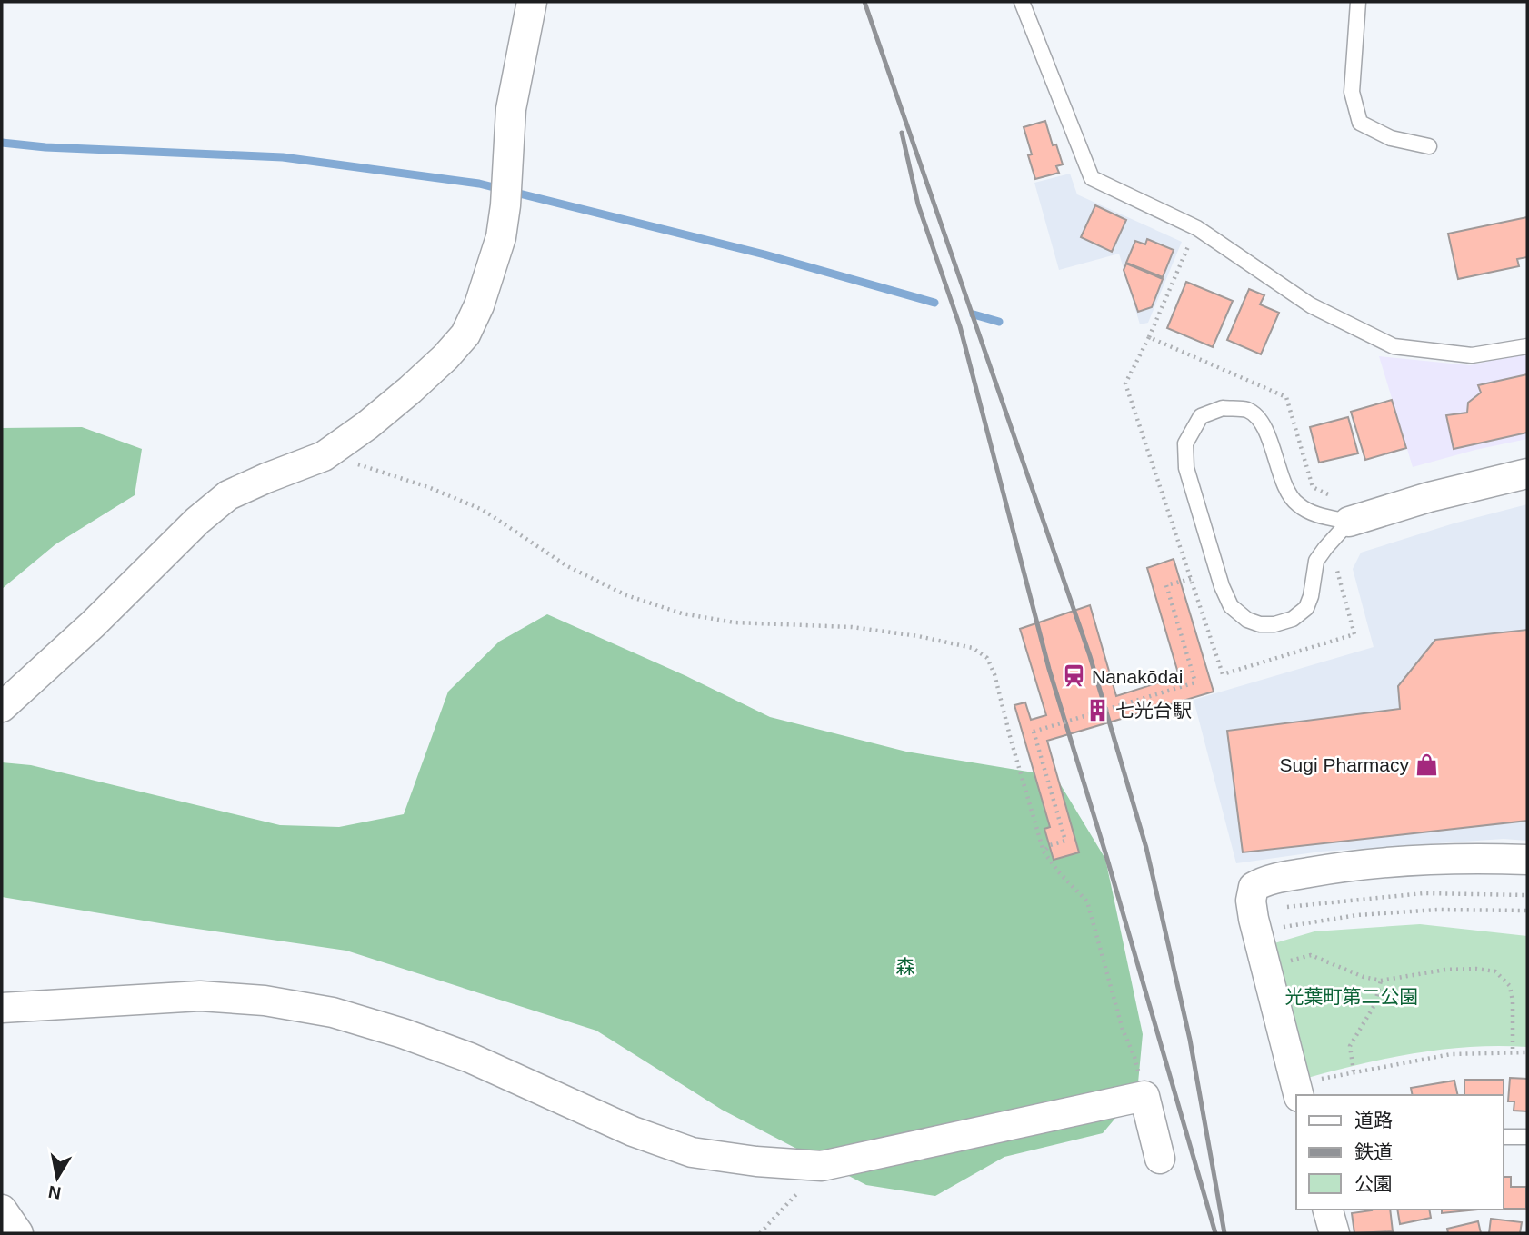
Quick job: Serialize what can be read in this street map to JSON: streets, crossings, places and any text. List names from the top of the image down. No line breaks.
{"parks":["森","光葉町第二公園"],"places":{"station":["Nanakōdai"],"building":["七光台駅"],"shop":["Sugi Pharmacy"]},"legend":["道路","鉄道","公園"],"north":"bottom"}
